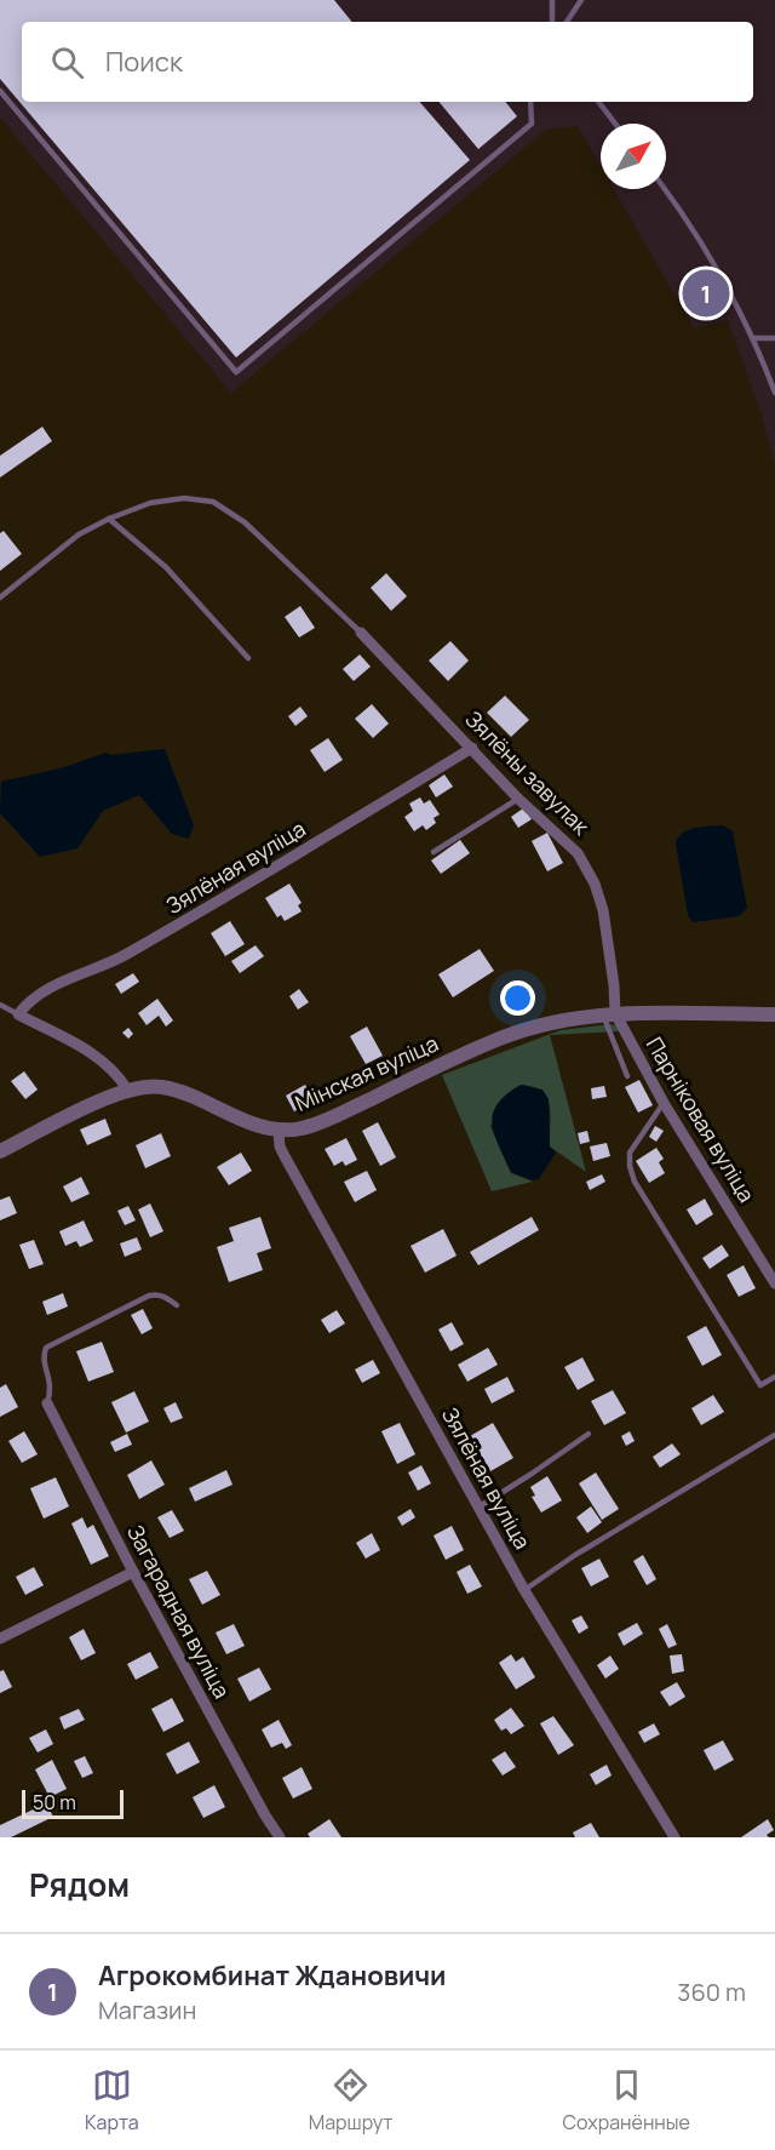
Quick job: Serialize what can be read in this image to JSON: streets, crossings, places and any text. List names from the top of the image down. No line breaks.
{"streets":{"street":["Зялёны завулак","Зялёная вуліца","Мінская вуліца","Парніковая вуліца","Загарадная вуліца"]},"crossings":[["Зялёны завулак","Зялёная вуліца"],["Зялёны завулак","Мінская вуліца"],["Зялёны завулак","Парніковая вуліца"],["Зялёная вуліца","Мінская вуліца"],["Мінская вуліца","Парніковая вуліца"]],"scale_bar":"50 m","north":"top right","page":{"search":"Поиск","pins":"1","scale":"50 m","heading":"Рядом","list":[{"mark":"1","name":"Агрокомбинат Ждановичи","note":"Магазин","value":"360 m"}],"nav":["Карта","Маршрут","Сохранённые"]}}
